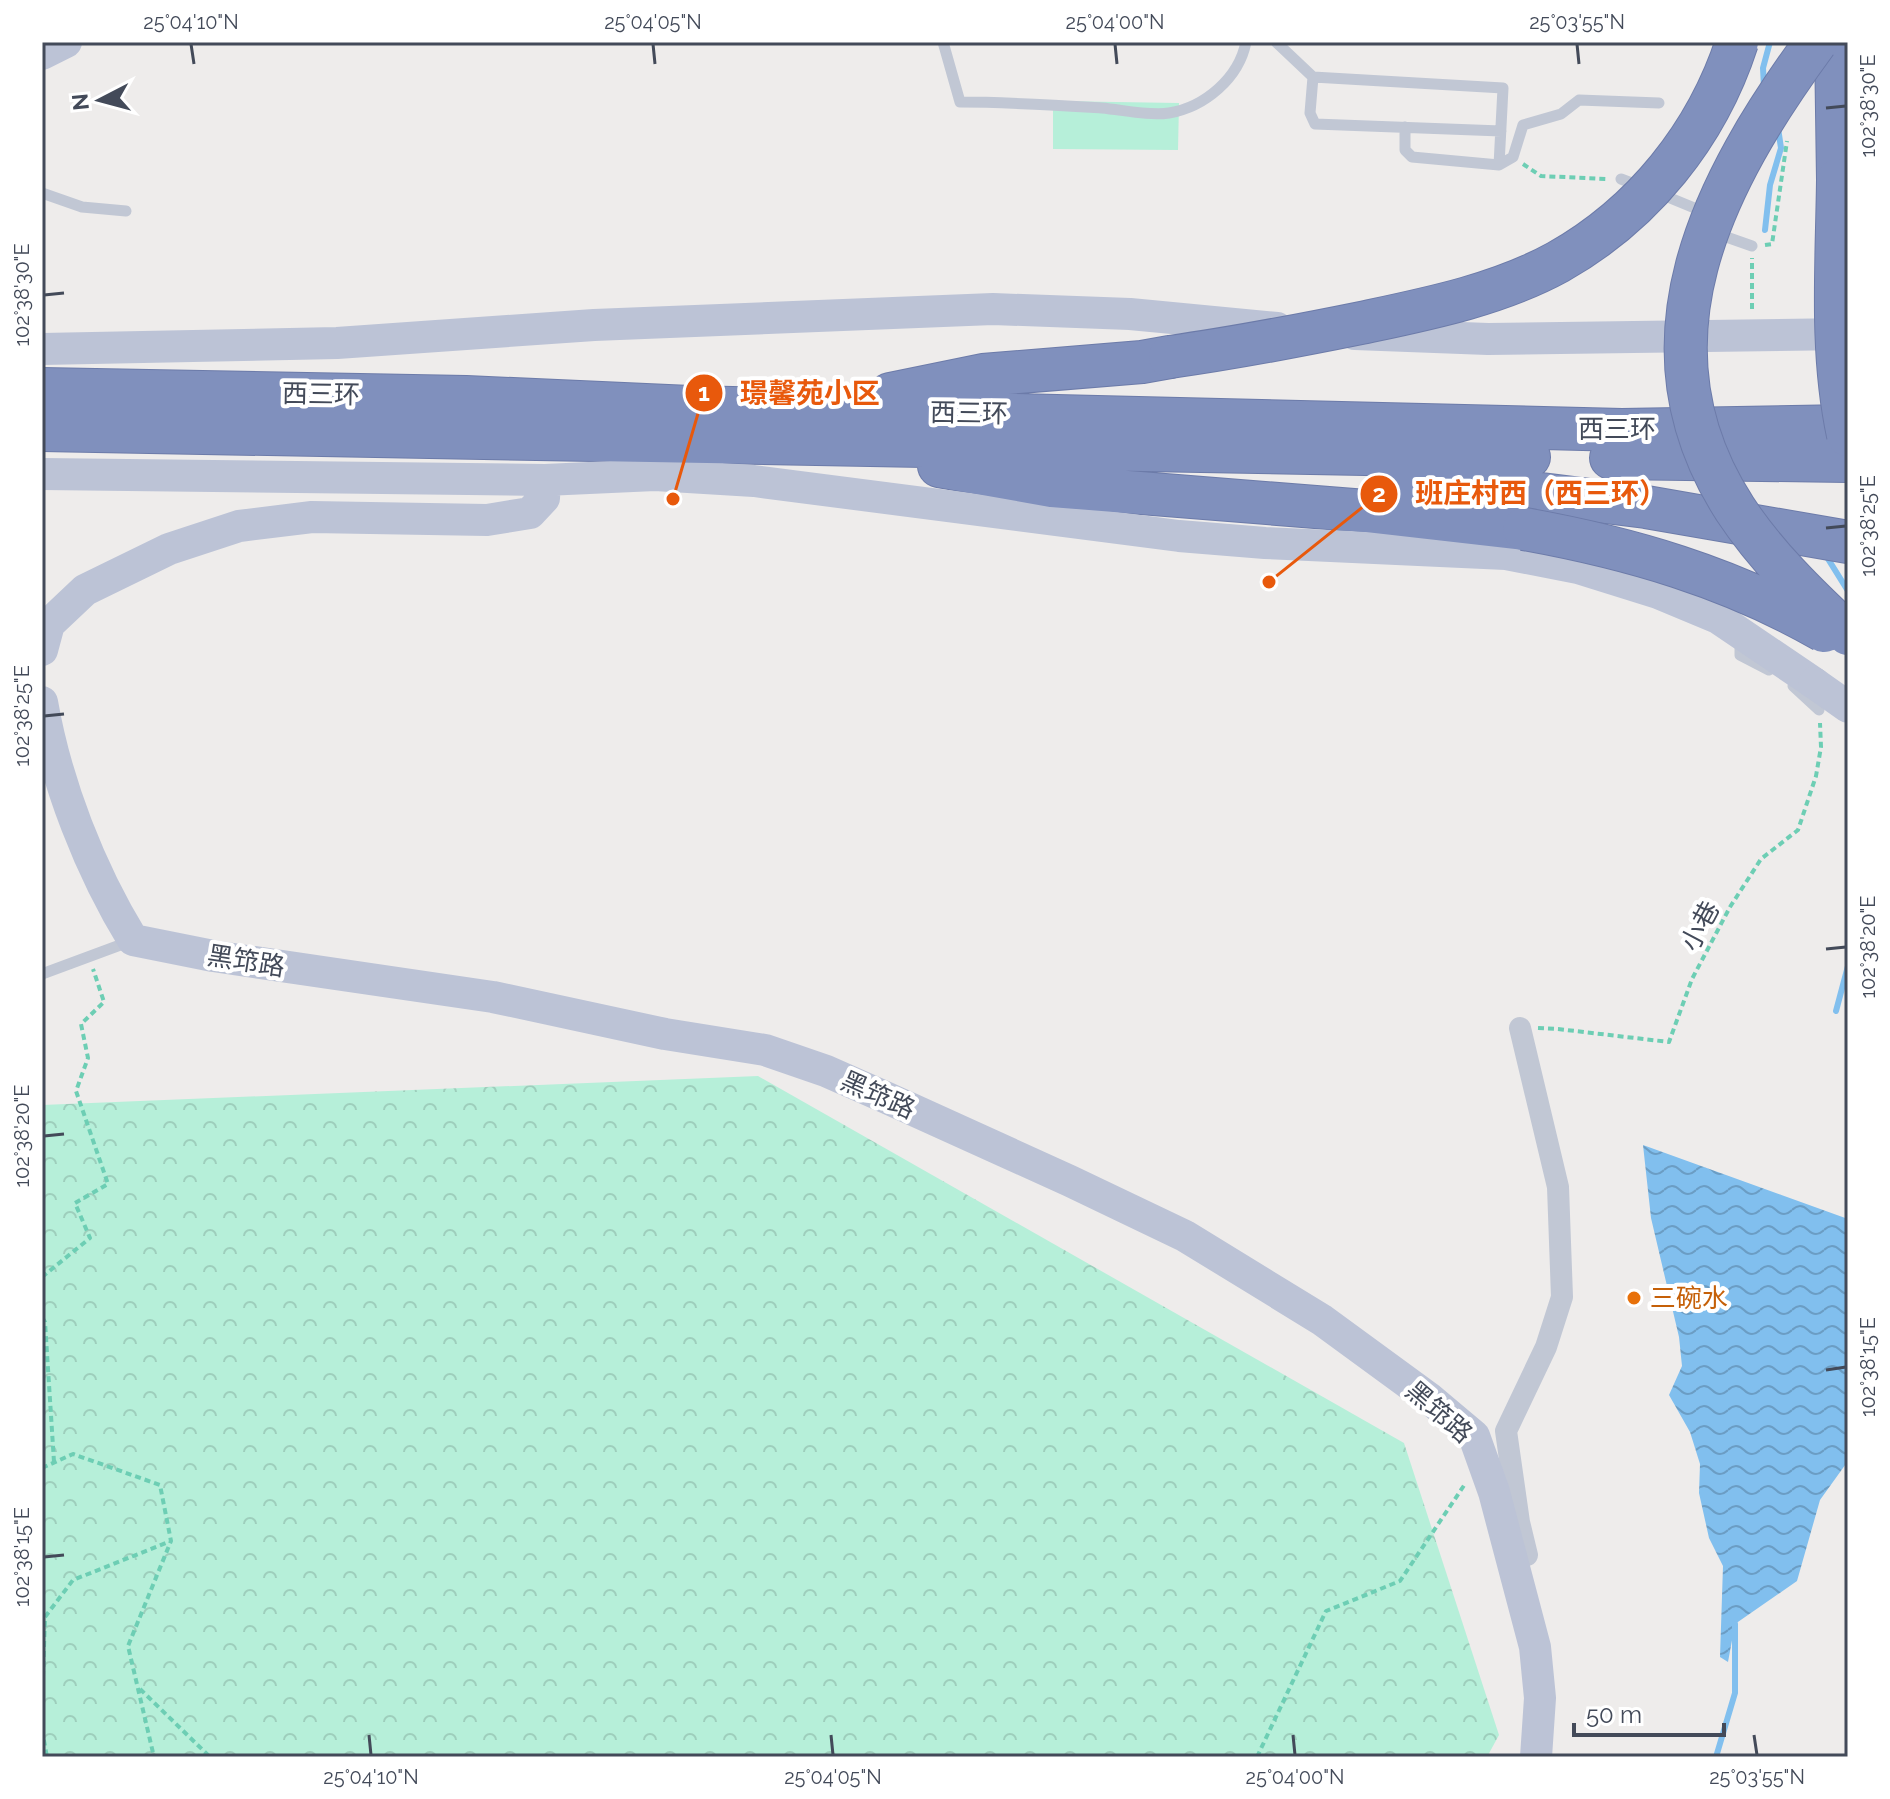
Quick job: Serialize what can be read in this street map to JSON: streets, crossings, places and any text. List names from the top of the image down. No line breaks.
{"streets":{"highway":["西三环"],"main road":["黑筇路"],"path":["小巷"]},"places":["璟馨苑小区","班庄村西（西三环）","三碗水"],"scale_bar":"50 m","north":"left","coordinates":["25°04'10\"N","25°04'05\"N","25°04'00\"N","25°03'55\"N","102°38'30\"E","102°38'25\"E","102°38'20\"E","102°38'15\"E"]}
